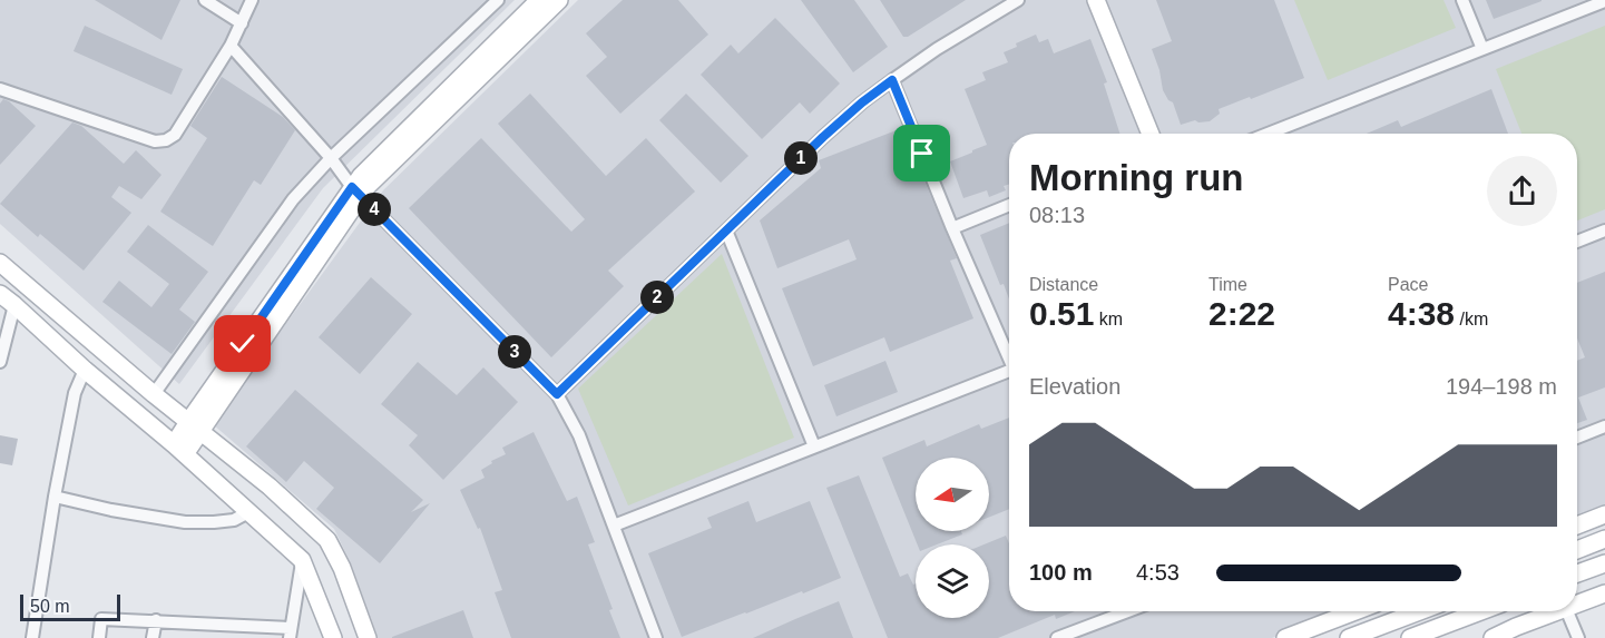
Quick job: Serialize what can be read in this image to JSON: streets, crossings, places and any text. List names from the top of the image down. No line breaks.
{"scale_bar":"50 m","north":"left","page":{"heading":["Morning run","08:13"],"pins":["1","4","2","3"],"stats":[["Distance","0.51 km"],["Time","2:22"],["Pace","4:38 /km"]],"chart":["Elevation","194–198 m"],"list":[{"name":"100 m","note":"4:53"}],"scale":"50 m"}}
